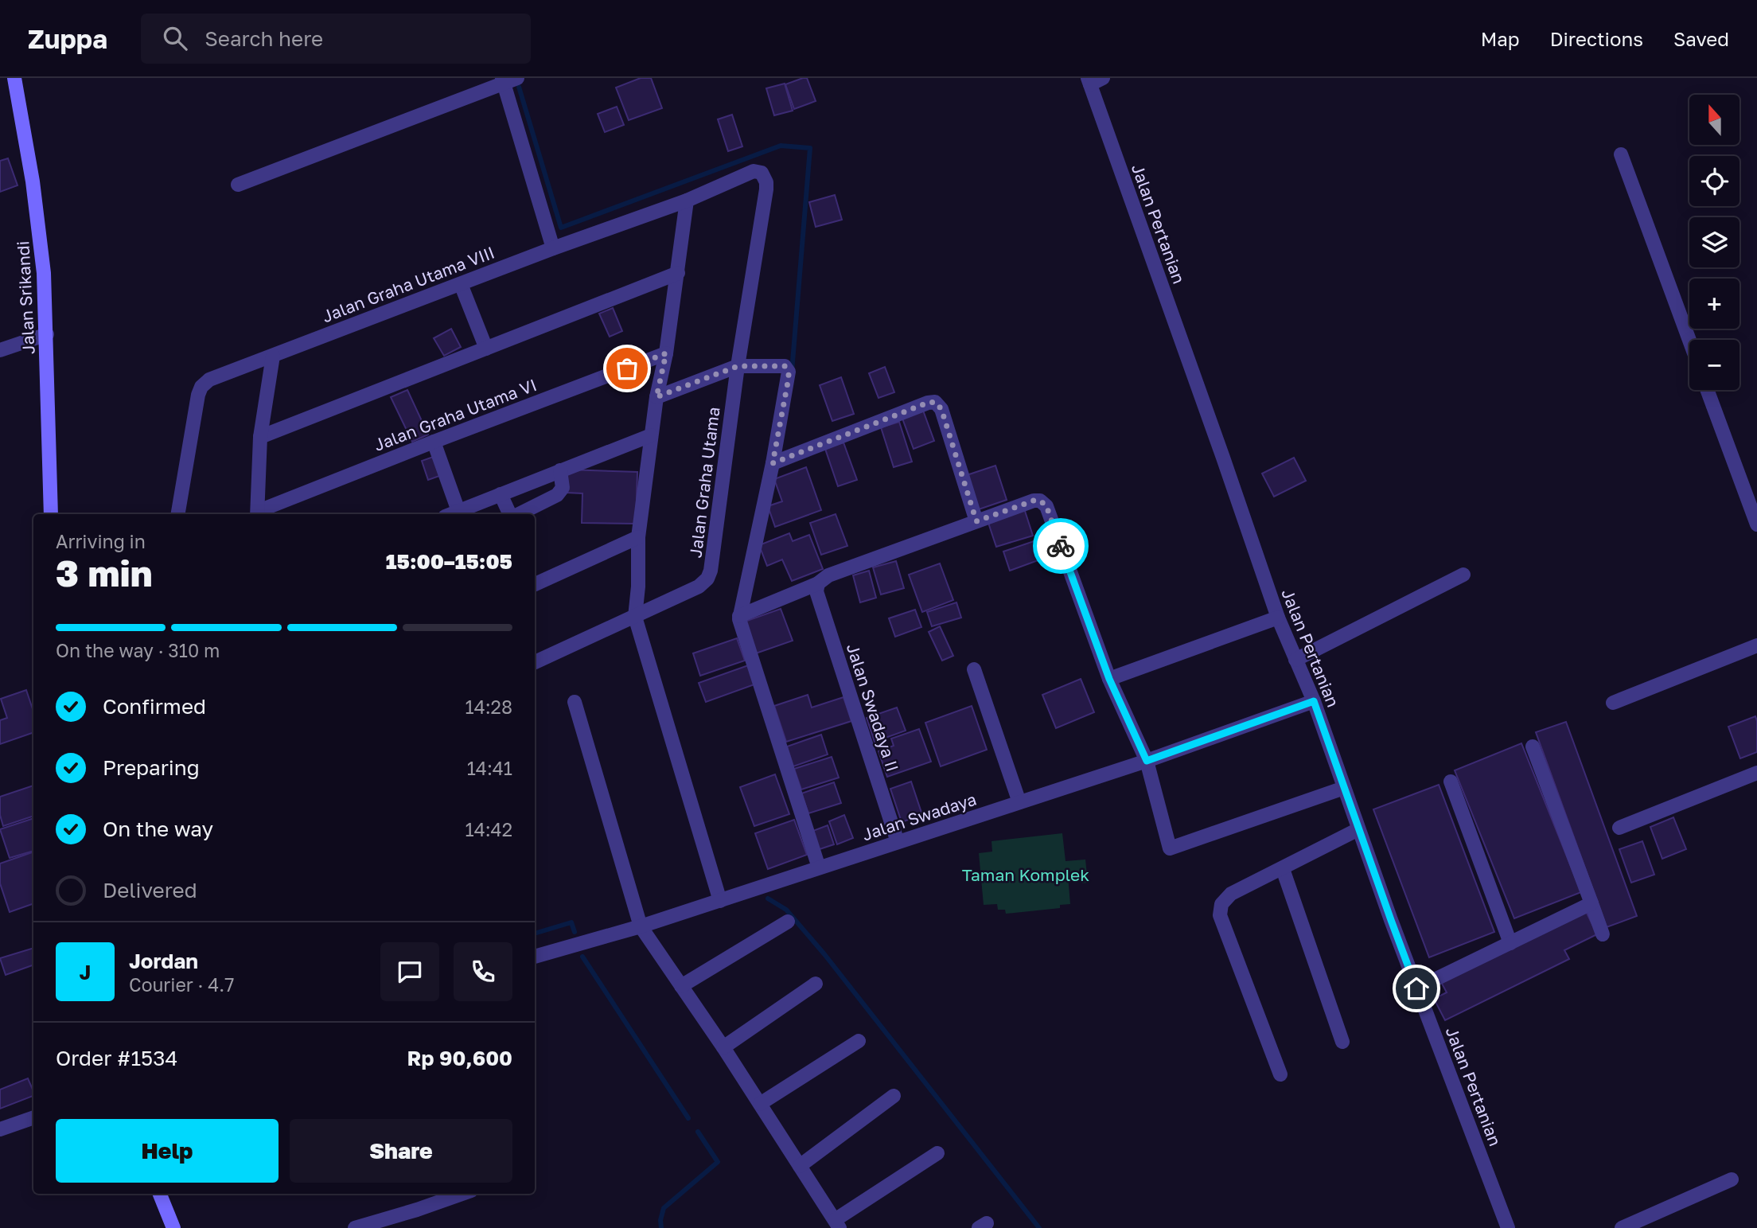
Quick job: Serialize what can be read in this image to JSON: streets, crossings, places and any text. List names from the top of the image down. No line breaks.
{"streets":{"main road":["Jalan Srikandi"],"street":["Jalan Pertanian","Jalan Graha Utama VIII","Jalan Graha Utama VI","Jalan Graha Utama","Jalan Swadaya II","Jalan Swadaya"]},"crossings":[["Jalan Pertanian","Jalan Swadaya"],["Jalan Graha Utama VIII","Jalan Graha Utama"],["Jalan Swadaya II","Jalan Swadaya"]],"parks":["Taman Komplek"],"north":"top","page":{"header":"Zuppa","search":"Search here","nav":["Map","Directions","Saved"],"map_buttons":["+","−"],"heading":["3 min","Arriving in","15:00–15:05"],"panel":["Jordan","Courier · 4.7","Order #1534","Rp 90,600"],"bar":"On the way · 310 m","list":[["Confirmed","14:28"],["Preparing","14:41"],["On the way","14:42"],"Delivered"],"round":"J","buttons":["Help","Share"]}}
